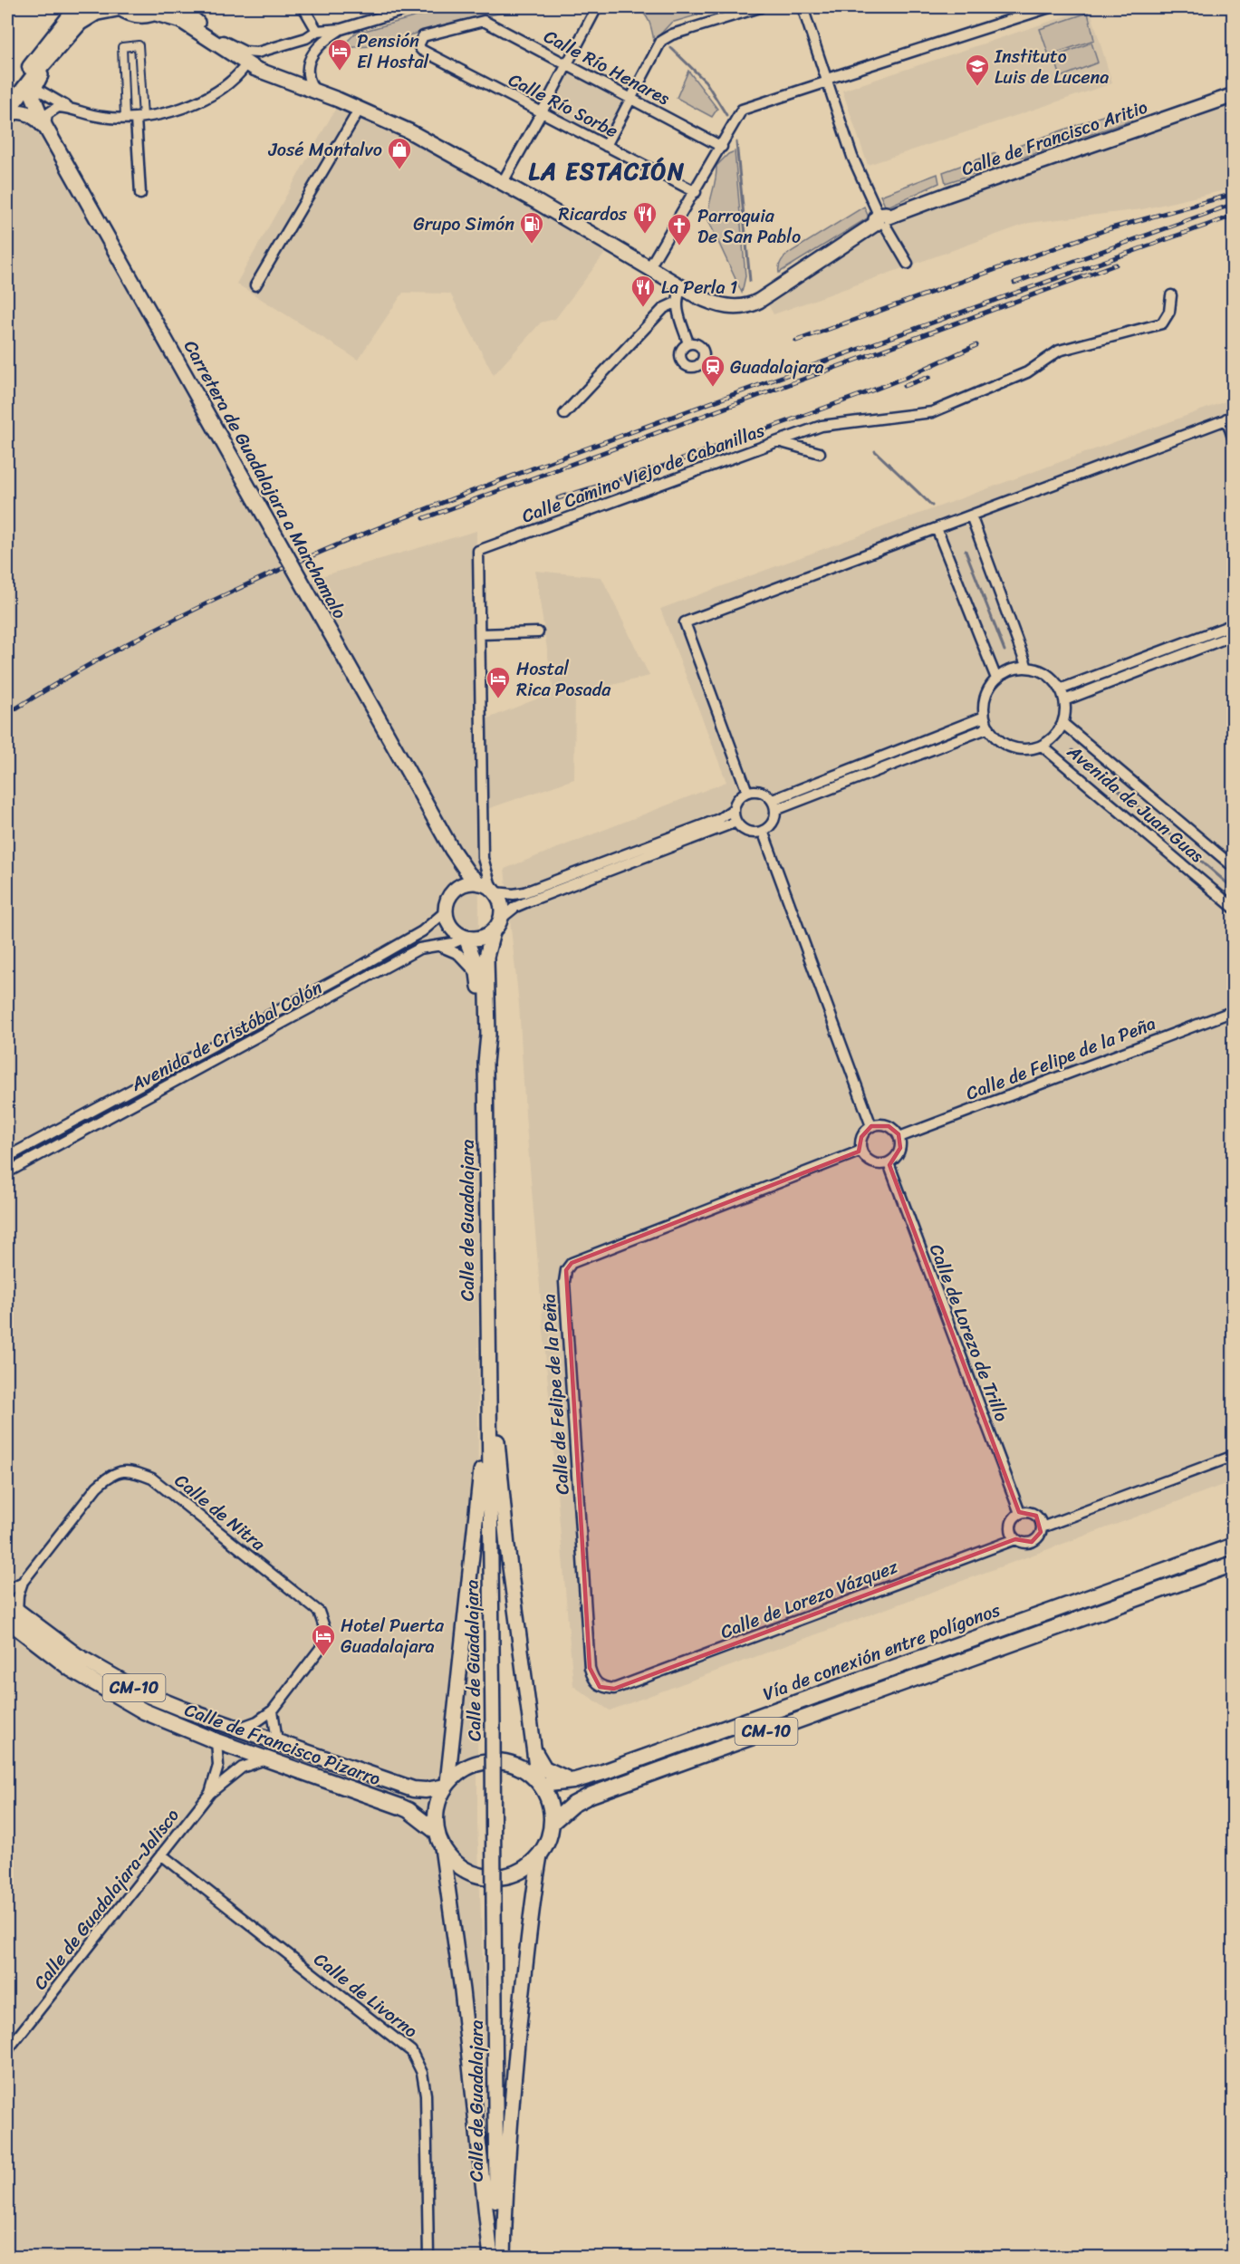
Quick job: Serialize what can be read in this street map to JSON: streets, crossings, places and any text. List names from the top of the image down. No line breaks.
{"streets":{"main road":["Calle de Francisco Aritio","Carretera de Guadalajara a Marchamalo","Calle de Guadalajara","Vía de conexión entre polígonos","CM-10","Calle de Francisco Pizarro"],"street":["Calle Río Henares","Calle Río Sorbe","Calle Camino Viejo de Cabanillas","Avenida de Juan Guas","Avenida de Cristóbal Colón","Calle de Felipe de la Peña","Calle de Lorezo de Trillo","Calle de Nitra","Calle de Lorezo Vázquez","Calle de Guadalajara-Jalisco","Calle de Livorno"]},"crossings":[["Calle Río Henares","Calle Río Sorbe"],["Carretera de Guadalajara a Marchamalo","Avenida de Cristóbal Colón"],["Carretera de Guadalajara a Marchamalo","Calle de Guadalajara"],["Avenida de Cristóbal Colón","Calle de Guadalajara"],["Calle de Felipe de la Peña","Calle de Lorezo de Trillo"],["Calle de Felipe de la Peña","Calle de Lorezo Vázquez"],["Calle de Lorezo de Trillo","Calle de Lorezo Vázquez"],["Calle de Nitra","Calle de Francisco Pizarro"],["Vía de conexión entre polígonos","CM-10"],["Vía de conexión entre polígonos","Calle de Francisco Pizarro"],["CM-10","Calle de Francisco Pizarro"],["Calle de Francisco Pizarro","Calle de Guadalajara-Jalisco"],["Calle de Guadalajara-Jalisco","Calle de Livorno"]],"districts":["LA ESTACIÓN"],"places":{"hotel":["Pensión El Hostal","Hostal Rica Posada","Hotel Puerta Guadalajara"],"school or university":["Instituto Luis de Lucena"],"shop":["José Montalvo"],"restaurant":["Ricardos","La Perla 1"],"fuel station":["Grupo Simón"],"church":["Parroquia De San Pablo"],"station":["Guadalajara"]}}
